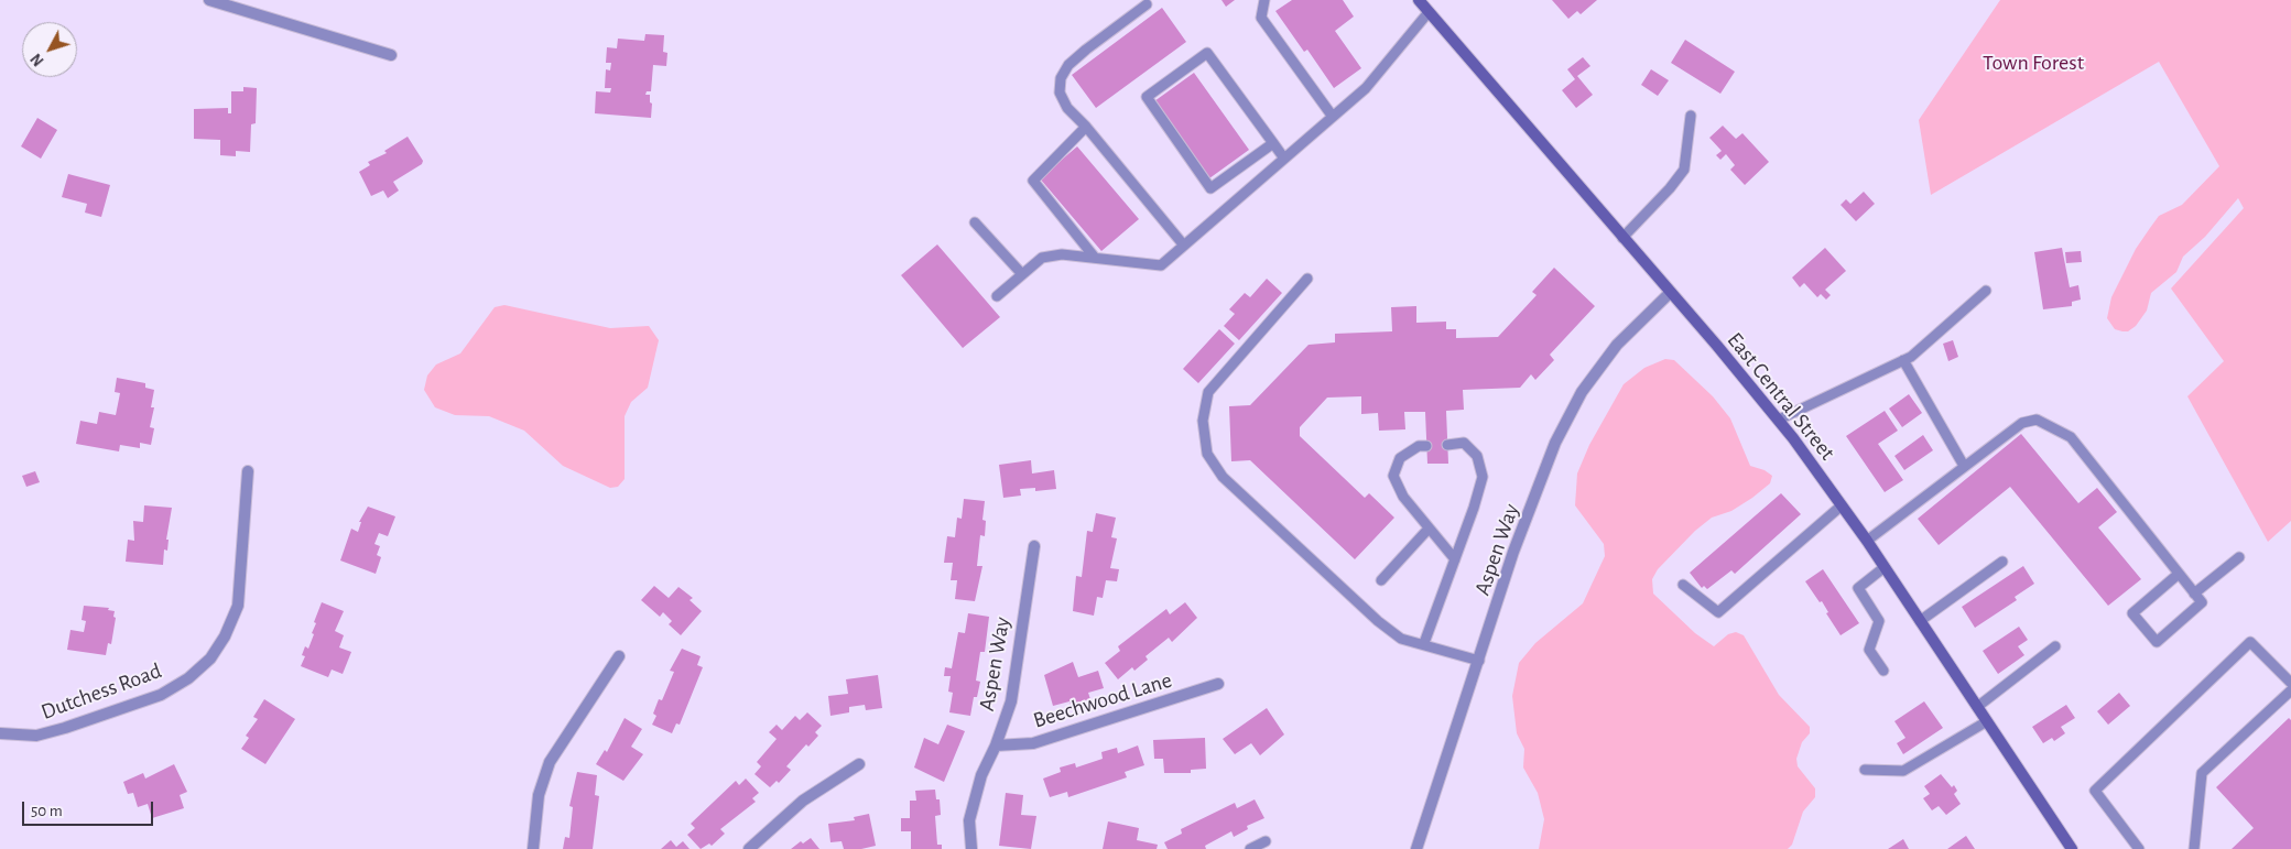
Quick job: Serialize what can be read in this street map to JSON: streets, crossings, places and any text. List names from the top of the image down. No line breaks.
{"streets":{"main road":["East Central Street"],"street":["Aspen Way","Dutchess Road","Beechwood Lane"]},"crossings":[["East Central Street","Aspen Way"],["Aspen Way","Beechwood Lane"]],"parks":["Town Forest"],"scale_bar":"50 m","north":"bottom left"}
